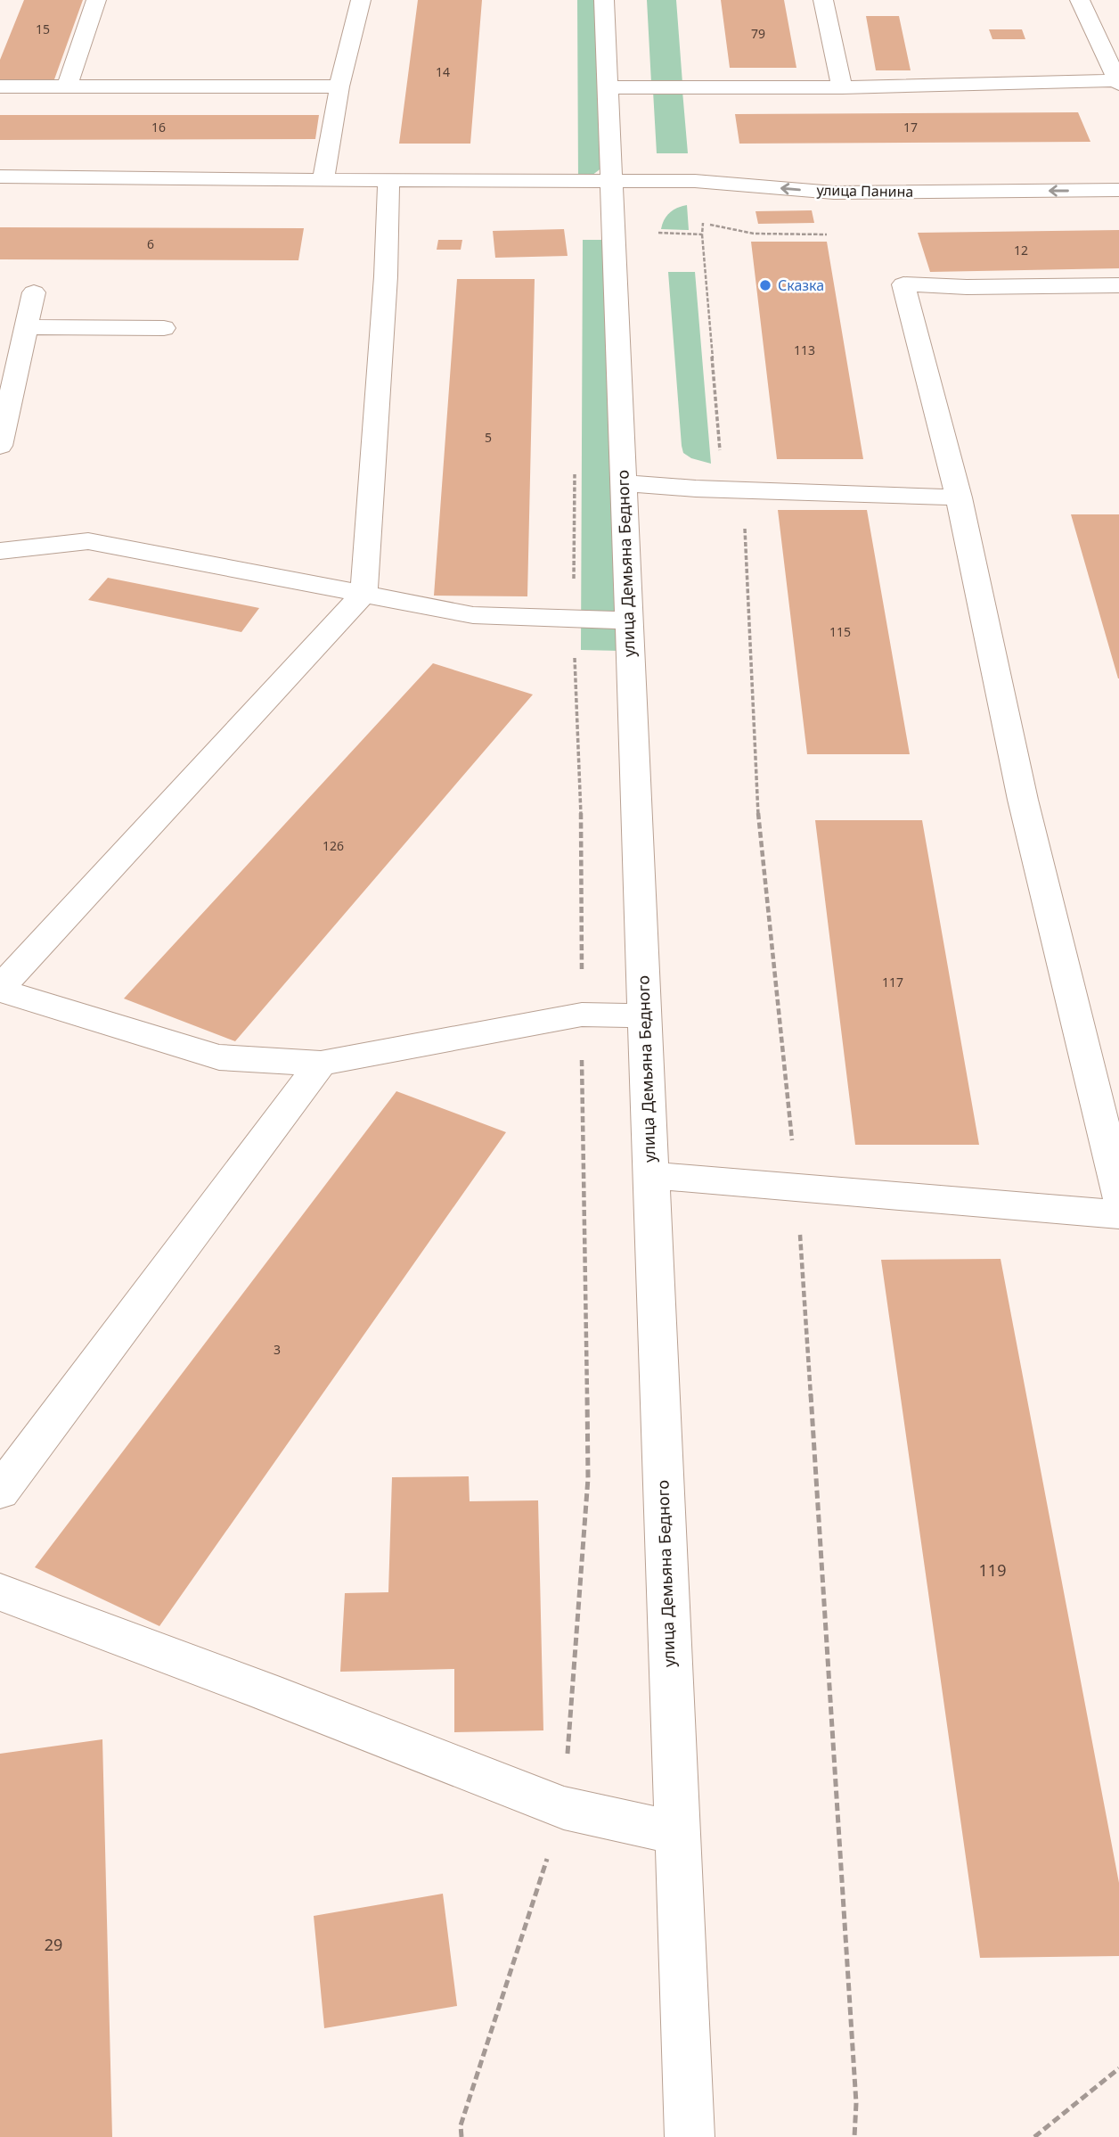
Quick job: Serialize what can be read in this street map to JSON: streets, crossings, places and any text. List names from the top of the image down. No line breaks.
{"streets":{"street":["улица Панина","улица Демьяна Бедного"]},"crossings":[["улица Панина","улица Демьяна Бедного"]],"places":["Сказка"],"house_numbers":["15","79","14","16","17","6","12","113","5","115","126","117","3","119","29"]}
